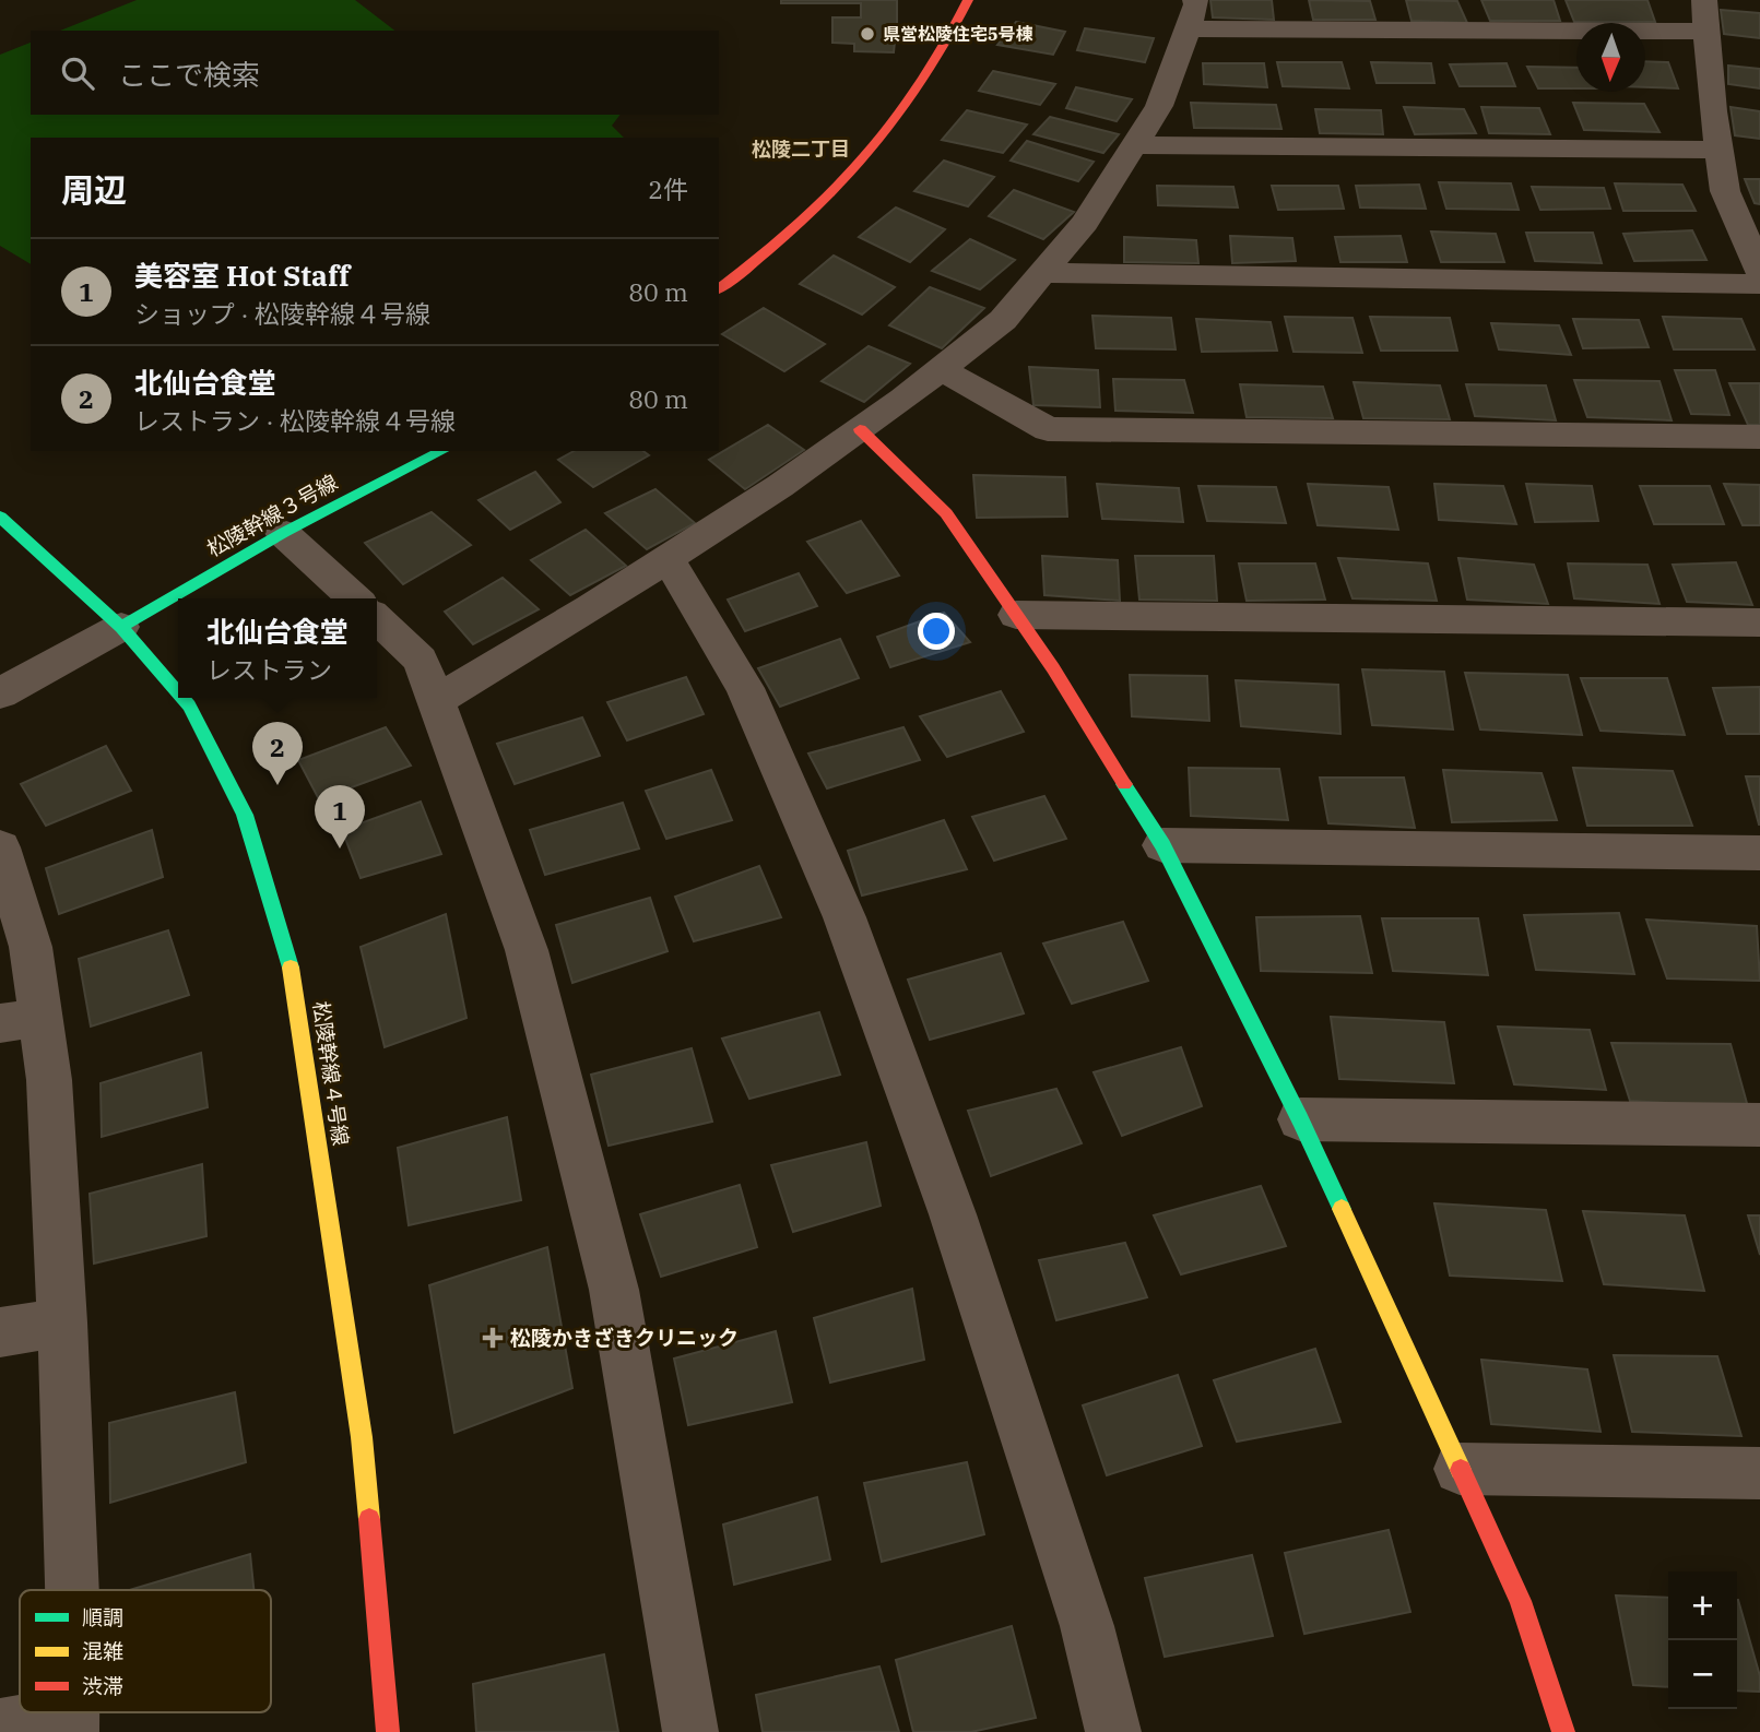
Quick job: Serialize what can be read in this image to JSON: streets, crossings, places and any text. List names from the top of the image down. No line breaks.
{"streets":{"street":["松陵幹線３号線","松陵幹線４号線"]},"crossings":[["松陵幹線３号線","松陵幹線４号線"]],"districts":["松陵二丁目"],"places":{"other":["県営松陵住宅5号棟"],"health":["松陵かきざきクリニック"]},"legend":["順調","混雑","渋滞"],"north":"bottom","page":{"search":"ここで検索","heading":["周辺","2件"],"list":[{"mark":"1","name":"美容室 Hot Staff","note":"ショップ · 松陵幹線４号線","value":"80 m"},{"mark":"2","name":"北仙台食堂","note":"レストラン · 松陵幹線４号線","value":"80 m"}],"popup":["北仙台食堂","レストラン"],"pins":["2","1"],"map_buttons":["+","−"]}}
